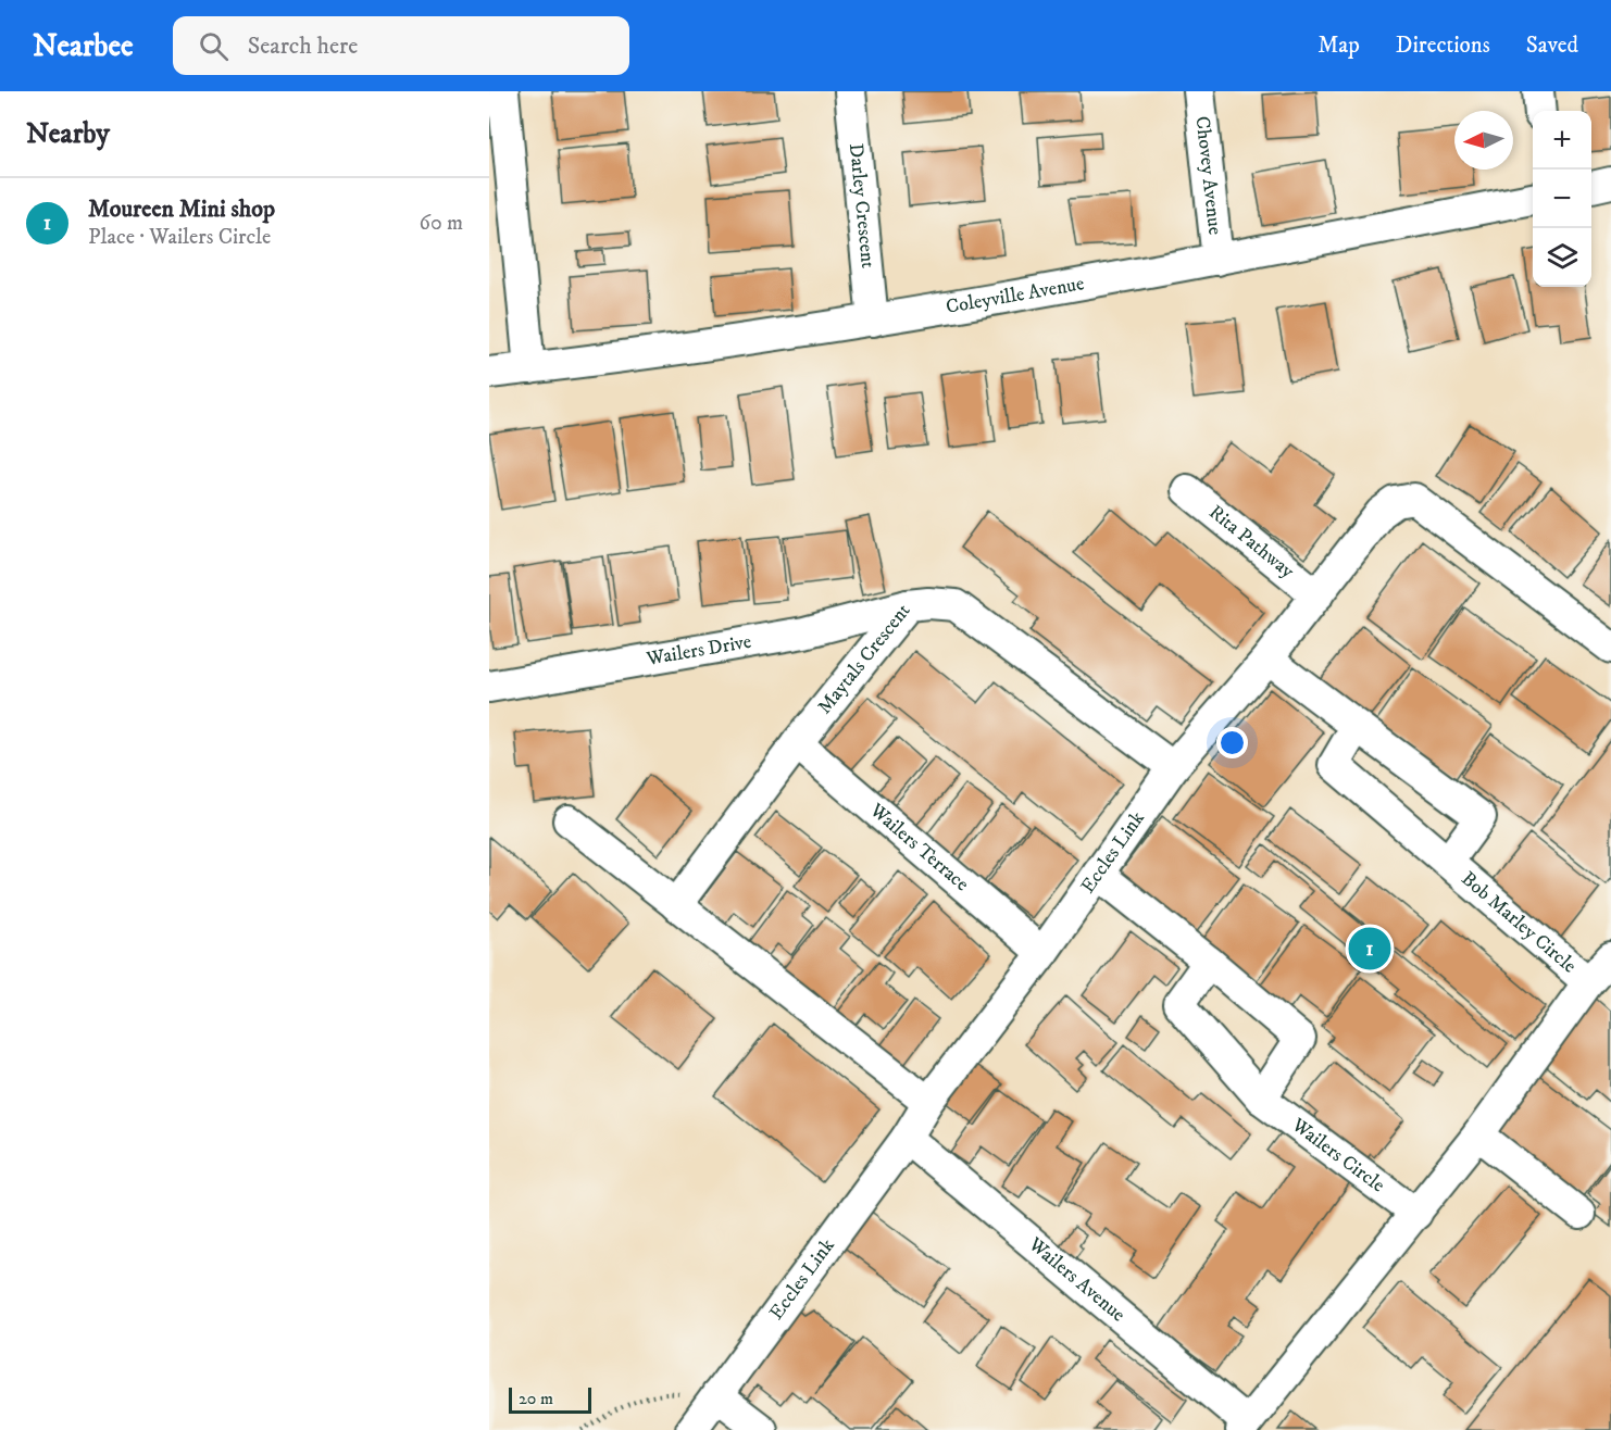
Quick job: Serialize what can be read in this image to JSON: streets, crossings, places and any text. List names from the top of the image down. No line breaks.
{"streets":{"street":["Chovey Avenue","Darley Crescent","Coleyville Avenue","Rita Pathway","Wailers Drive","Maytals Crescent","Wailers Terrace","Eccles Link","Bob Marley Circle","Wailers Circle","Wailers Avenue"]},"crossings":[["Chovey Avenue","Coleyville Avenue"],["Darley Crescent","Coleyville Avenue"],["Rita Pathway","Eccles Link"],["Wailers Drive","Maytals Crescent"],["Maytals Crescent","Wailers Terrace"],["Maytals Crescent","Eccles Link"],["Wailers Terrace","Eccles Link"],["Eccles Link","Bob Marley Circle"],["Eccles Link","Wailers Avenue"]],"scale_bar":"20 m","north":"left","page":{"header":"Nearbee","search":"Search here","nav":["Map","Directions","Saved"],"heading":"Nearby","map_buttons":["+","−"],"list":[{"mark":"1","name":"Moureen Mini shop","note":"Place · Wailers Circle","value":"60 m"}],"pins":"1","scale":"20 m"}}
